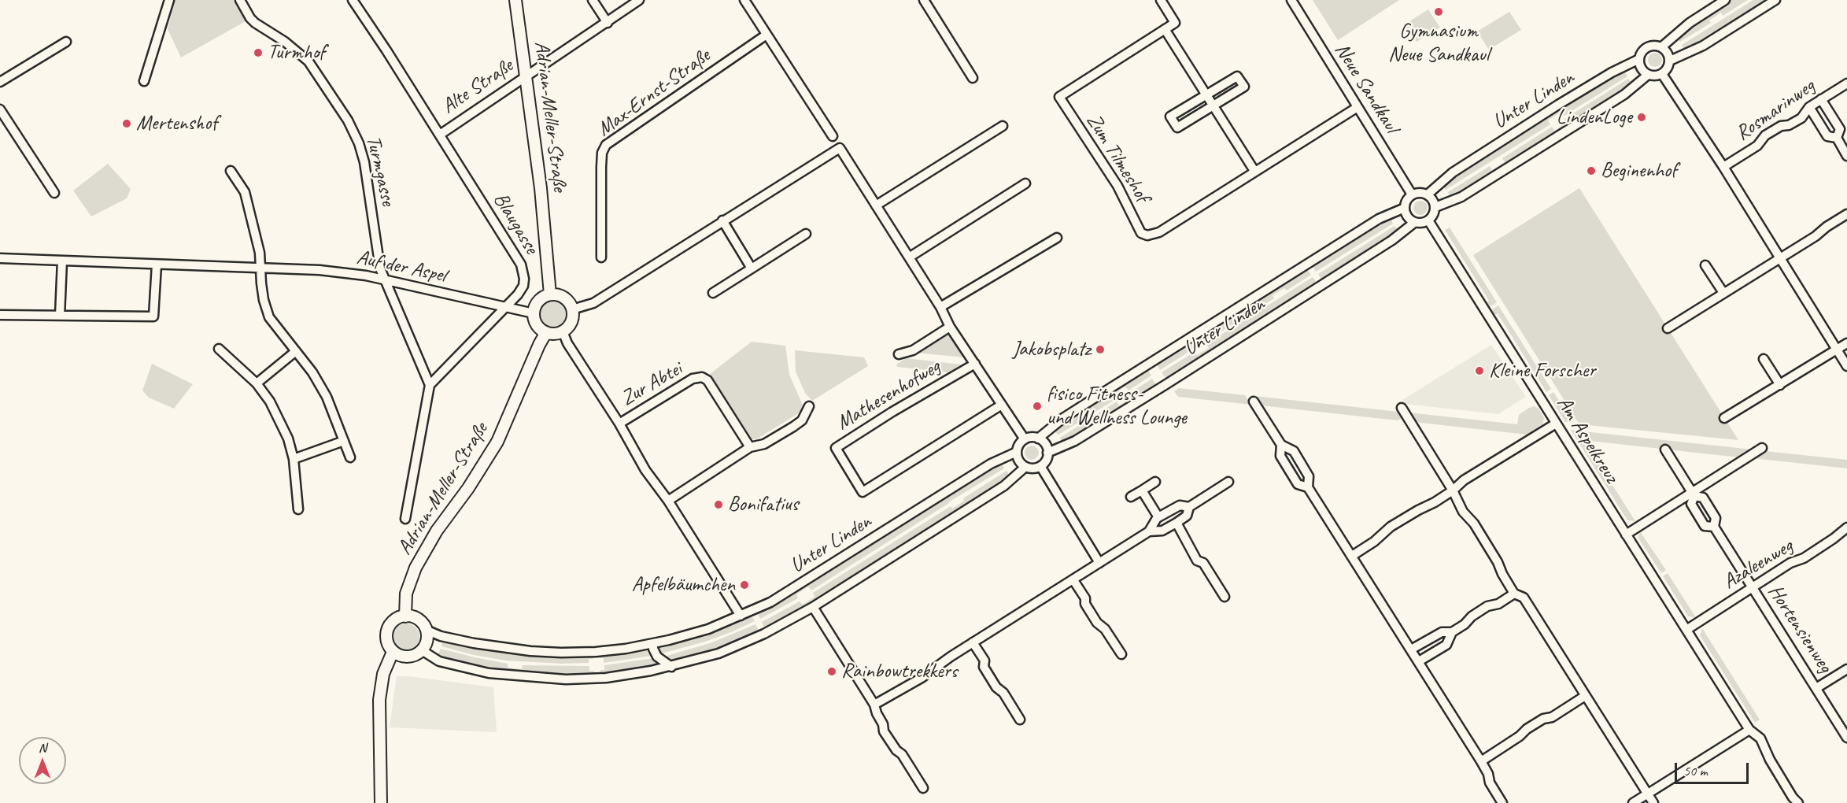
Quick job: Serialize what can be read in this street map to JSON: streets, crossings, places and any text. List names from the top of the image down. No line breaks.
{"streets":{"street":["Alte Straße","Neue Sandkaul","Max-Ernst-Straße","Unter Linden","Rosmarinweg","Adrian-Meller-Straße","Zum Tilmeshof","Turmgasse","Blaugasse","Auf der Aspel","Zur Abtei","Mathesenhofweg","Am Aspelkreuz","Azaleenweg","Hortensienweg"]},"crossings":[["Alte Straße","Adrian-Meller-Straße"],["Alte Straße","Blaugasse"],["Neue Sandkaul","Unter Linden"],["Neue Sandkaul","Zum Tilmeshof"],["Neue Sandkaul","Am Aspelkreuz"],["Unter Linden","Rosmarinweg"],["Unter Linden","Adrian-Meller-Straße"],["Unter Linden","Zur Abtei"],["Unter Linden","Am Aspelkreuz"],["Adrian-Meller-Straße","Auf der Aspel"],["Adrian-Meller-Straße","Zur Abtei"],["Turmgasse","Blaugasse"],["Turmgasse","Auf der Aspel"],["Blaugasse","Auf der Aspel"],["Auf der Aspel","Zur Abtei"],["Am Aspelkreuz","Azaleenweg"],["Azaleenweg","Hortensienweg"]],"places":["Gymnasium Neue Sandkaul","Turmhof","LindenLoge","Mertenshof","Beginenhof","Jakobsplatz","Kleine Forscher","fisico Fitness- und Wellness Lounge","Bonifatius","Apfelbäumchen","Rainbowtrekkers"],"scale_bar":"50 m","north":"top"}
